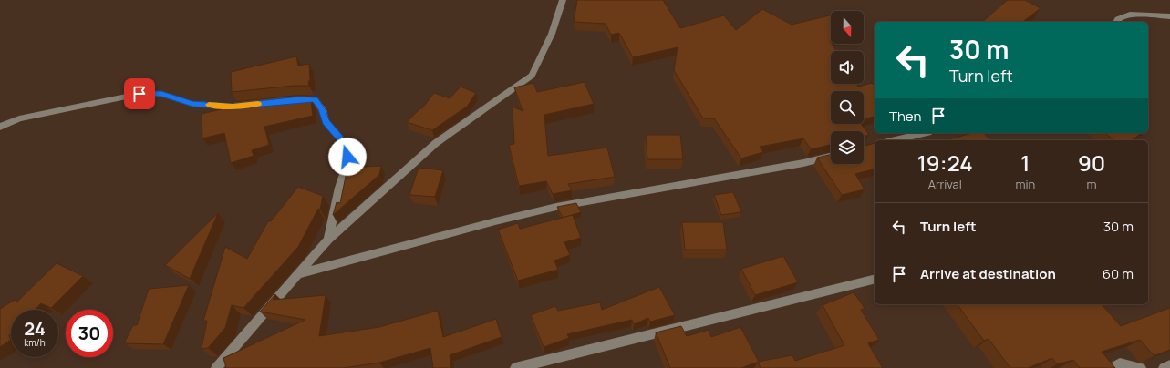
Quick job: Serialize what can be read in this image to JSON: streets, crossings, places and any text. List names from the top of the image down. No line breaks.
{"north":"bottom","page":{"turn":["30 m","Turn left"],"then":"Then","eta":["19:24","Arrival","1","min","90","m"],"list":[{"name":"Turn left","value":"30 m"},{"name":"Arrive at destination","value":"60 m"}],"speed":"24 km/h","limit":"30"}}
